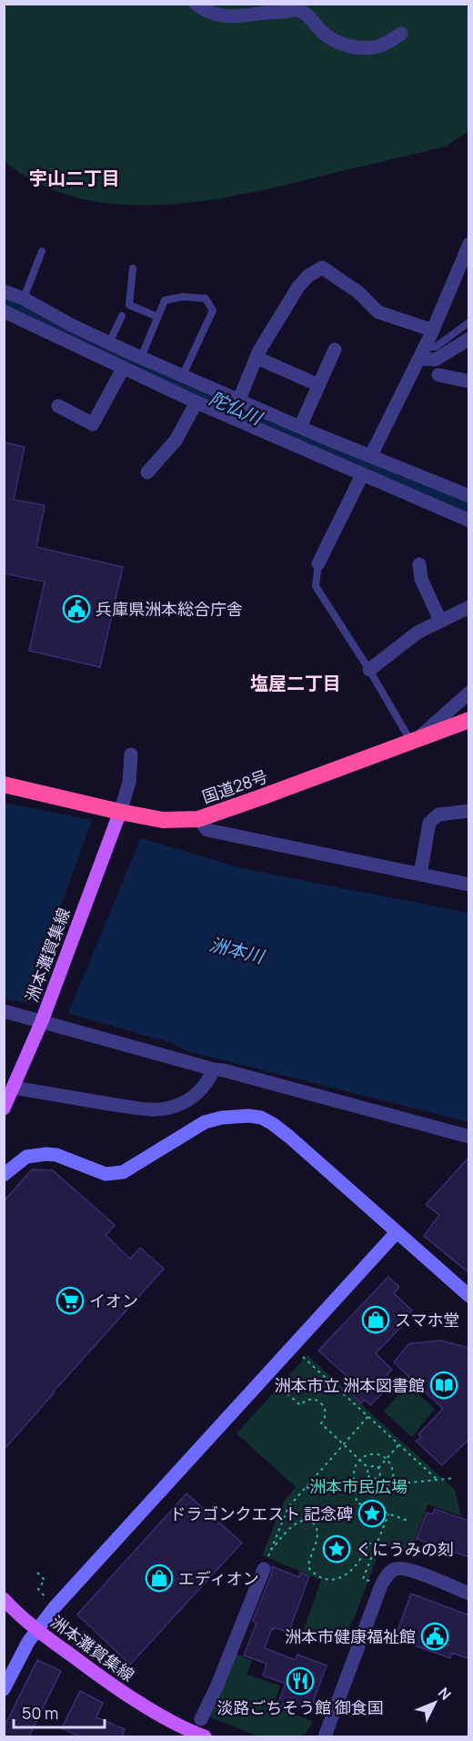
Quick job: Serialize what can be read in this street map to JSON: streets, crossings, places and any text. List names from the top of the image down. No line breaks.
{"streets":{"highway":["国道28号"],"main road":["洲本灘賀集線"]},"crossings":[["国道28号","洲本灘賀集線"]],"districts":["宇山二丁目","塩屋二丁目"],"water":["陀仏川","洲本川"],"parks":["洲本市民広場"],"places":{"public building":["兵庫県洲本総合庁舎","洲本市健康福祉館"],"supermarket":["イオン"],"shop":["スマホ堂","エディオン"],"library":["洲本市立 洲本図書館"],"place":["ドラゴンクエスト 記念碑","くにうみの刻"],"restaurant":["淡路ごちそう館 御食国"]},"scale_bar":"50 m","north":"top right"}
